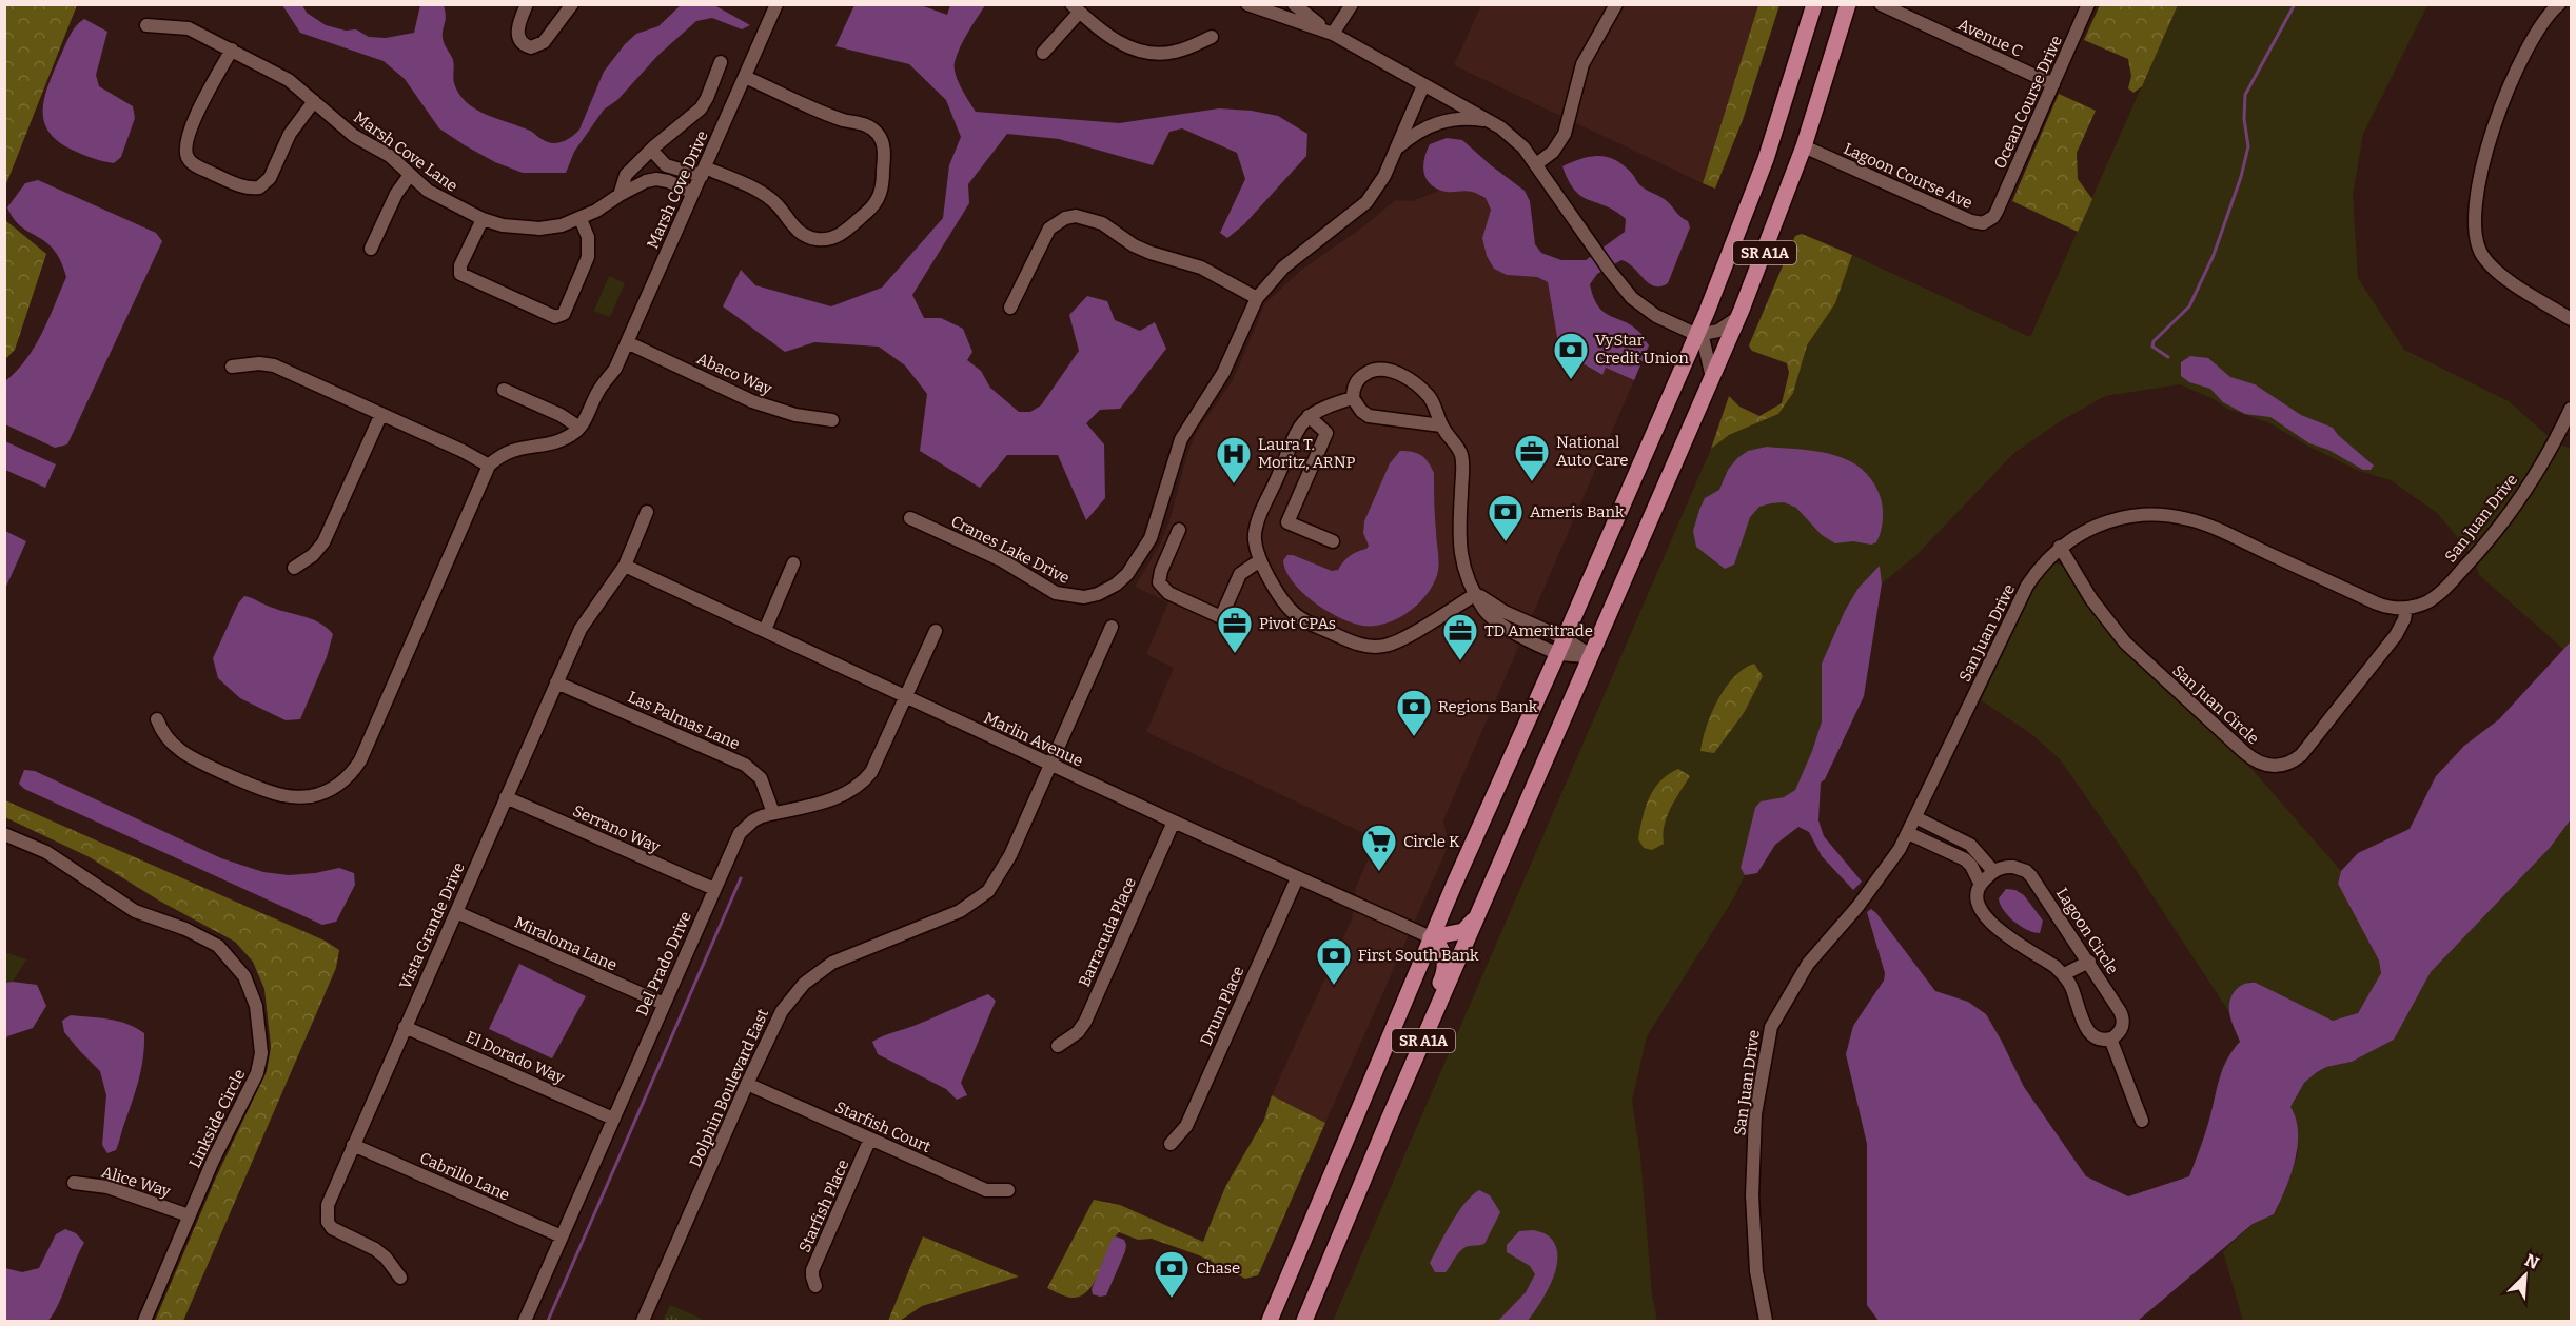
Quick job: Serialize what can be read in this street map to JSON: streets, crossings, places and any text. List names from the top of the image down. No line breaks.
{"streets":{"main road":["SR A1A"],"street":["Avenue C","Ocean Course Drive","Marsh Cove Lane","Lagoon Course Ave","Marsh Cove Drive","Abaco Way","San Juan Drive","Cranes Lake Drive","San Juan Circle","Las Palmas Lane","Marlin Avenue","Serrano Way","Vista Grande Drive","Lagoon Circle","Barracuda Place","Miraloma Lane","Del Prado Drive","Drum Place","El Dorado Way","Dolphin Boulevard East","Linkside Circle","Starfish Court","Cabrillo Lane","Alice Way","Starfish Place"]},"crossings":[["Avenue C","Ocean Course Drive"],["Ocean Course Drive","Lagoon Course Ave"],["Lagoon Course Ave","SR A1A"],["Marsh Cove Drive","Abaco Way"],["SR A1A","Marlin Avenue"],["San Juan Drive","San Juan Circle"],["Las Palmas Lane","Vista Grande Drive"],["Las Palmas Lane","Del Prado Drive"],["Marlin Avenue","Vista Grande Drive"],["Marlin Avenue","Barracuda Place"],["Marlin Avenue","Del Prado Drive"],["Marlin Avenue","Drum Place"],["Marlin Avenue","Dolphin Boulevard East"],["Serrano Way","Vista Grande Drive"],["Serrano Way","Del Prado Drive"],["Vista Grande Drive","Miraloma Lane"],["Vista Grande Drive","El Dorado Way"],["Vista Grande Drive","Cabrillo Lane"],["Miraloma Lane","Del Prado Drive"],["Del Prado Drive","El Dorado Way"],["Del Prado Drive","Cabrillo Lane"],["Dolphin Boulevard East","Starfish Court"],["Linkside Circle","Alice Way"],["Starfish Court","Starfish Place"]],"places":{"bank":["VyStar Credit Union","Ameris Bank","Regions Bank","First South Bank","Chase"],"office":["National Auto Care","Pivot CPAs","TD Ameritrade"],"hospital":["Laura T. Moritz, ARNP"],"supermarket":["Circle K"]},"north":"top right"}
